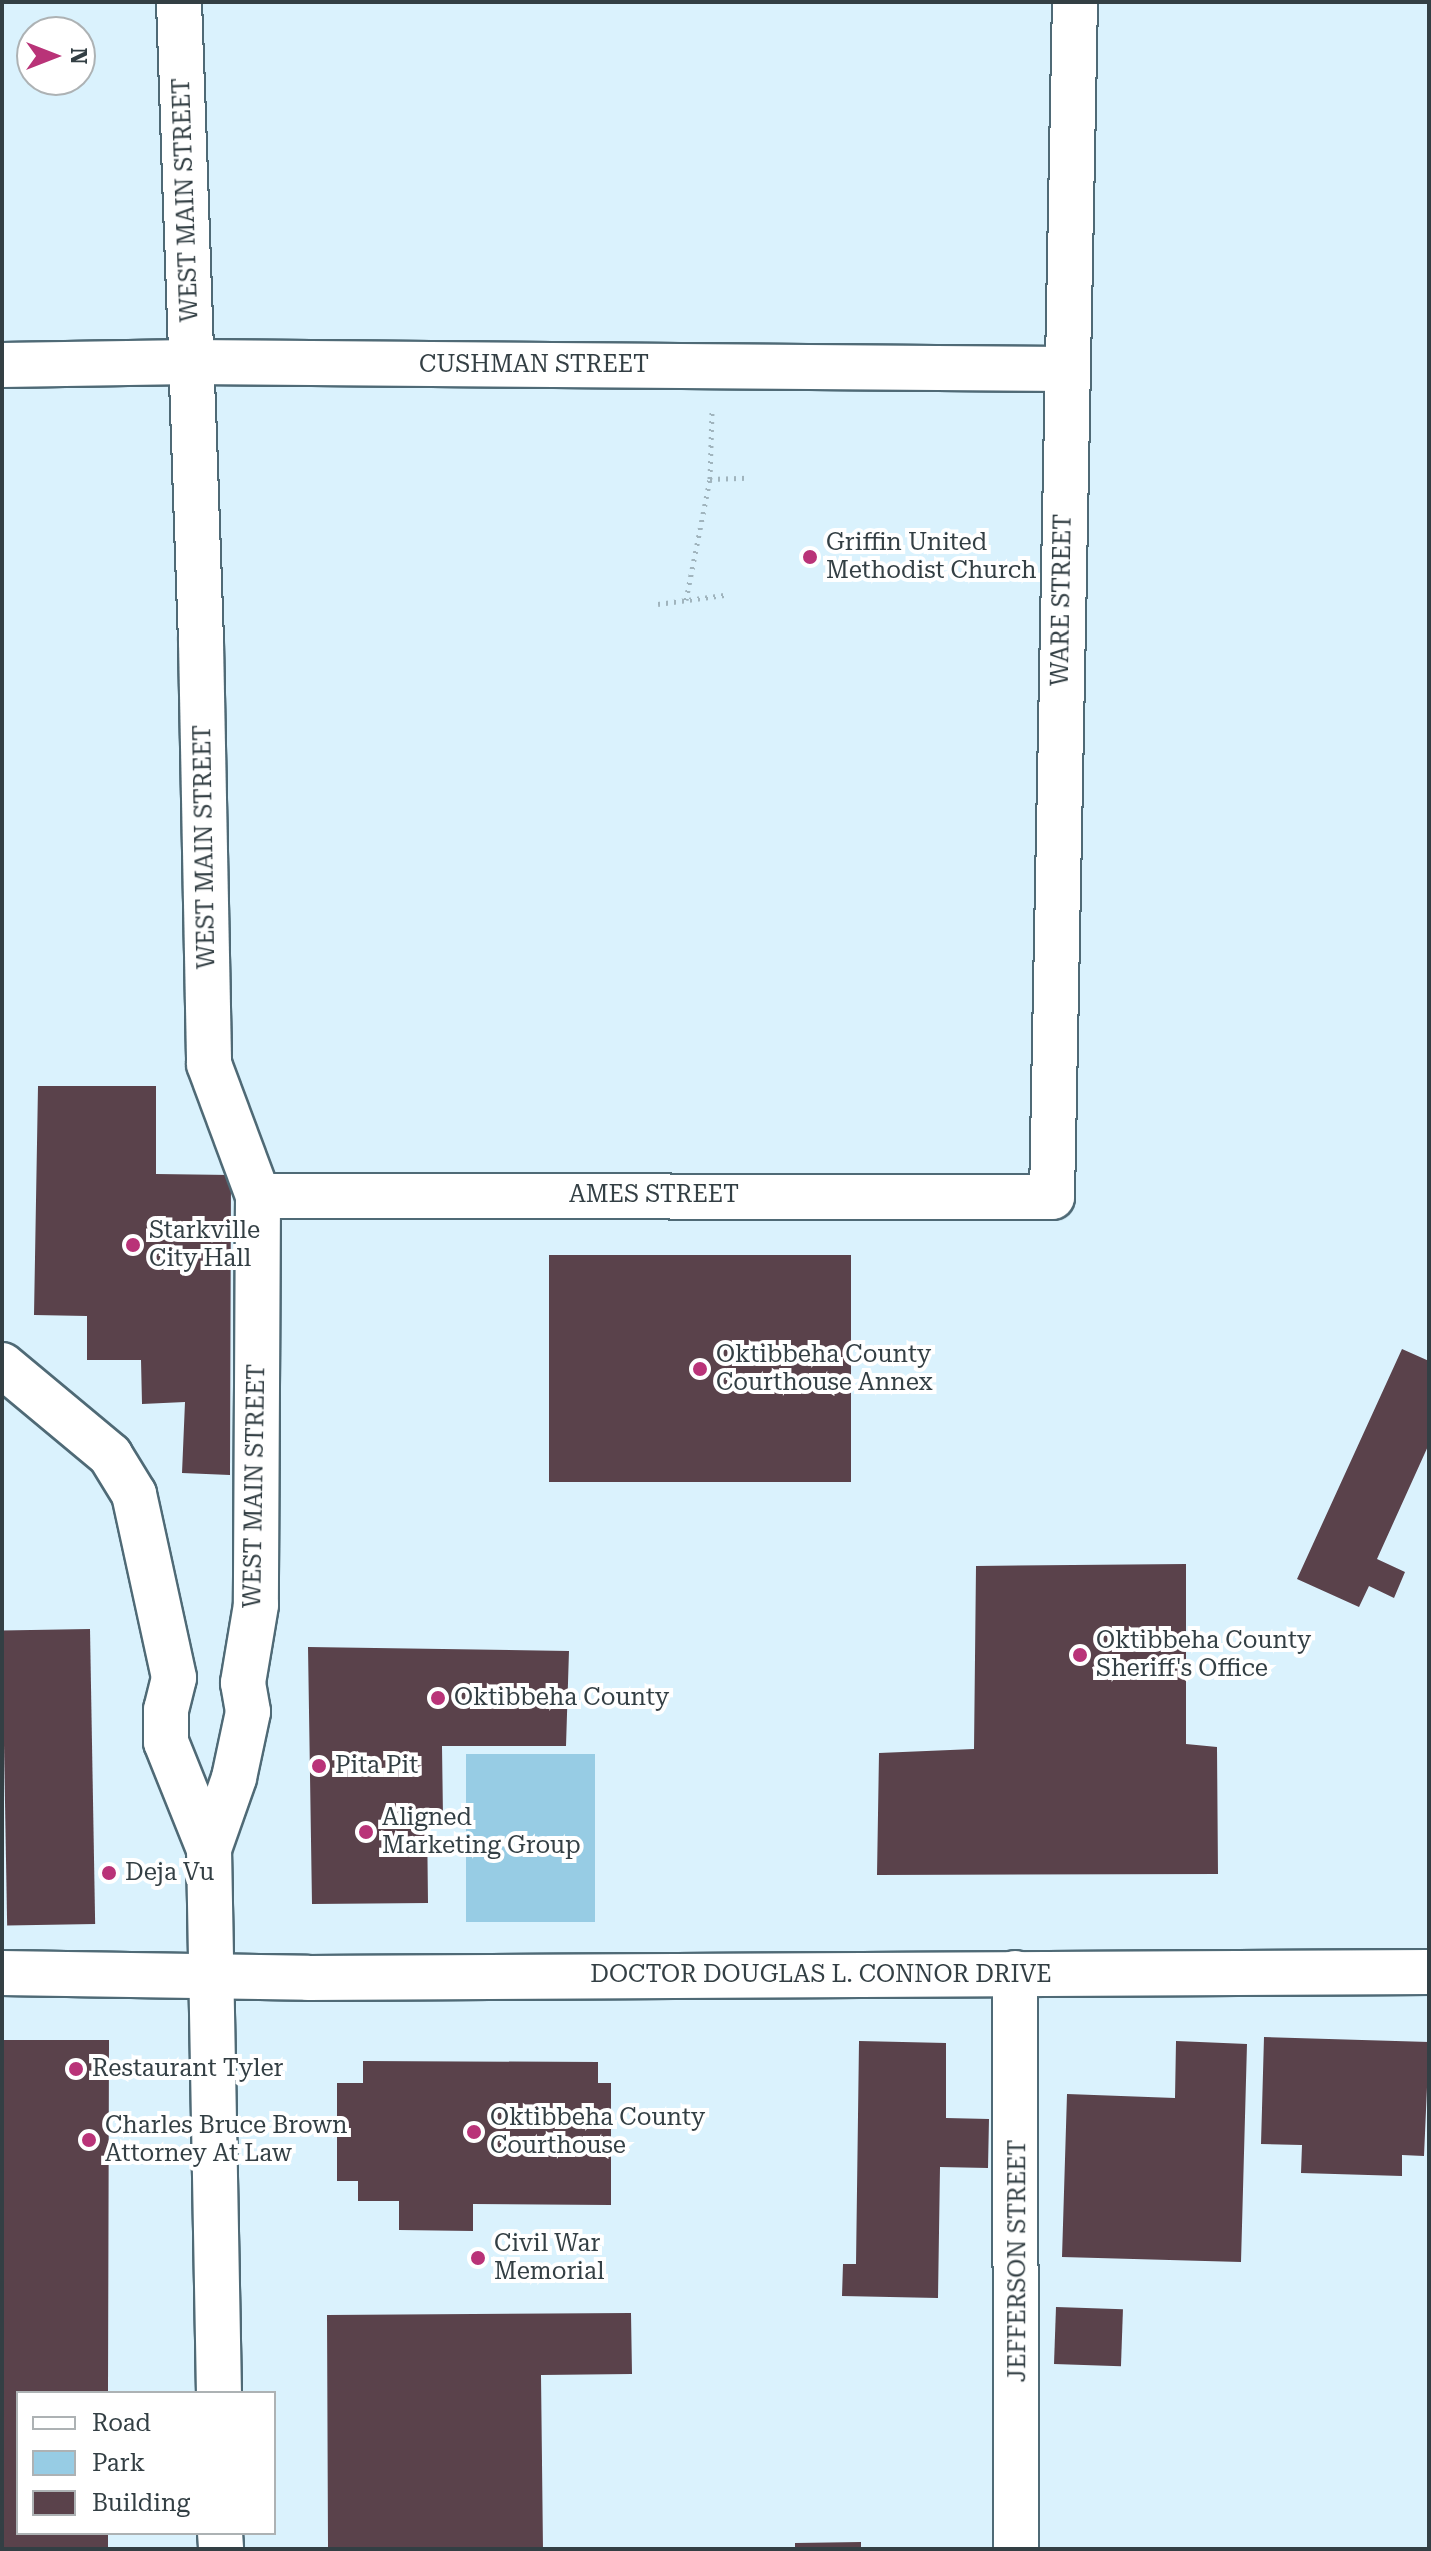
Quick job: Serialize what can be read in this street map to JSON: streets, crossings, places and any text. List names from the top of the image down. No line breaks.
{"streets":{"street":["WEST MAIN STREET","CUSHMAN STREET","WARE STREET","AMES STREET","DOCTOR DOUGLAS L. CONNOR DRIVE","JEFFERSON STREET"]},"crossings":[["WEST MAIN STREET","CUSHMAN STREET"],["WEST MAIN STREET","AMES STREET"],["WEST MAIN STREET","DOCTOR DOUGLAS L. CONNOR DRIVE"],["CUSHMAN STREET","WARE STREET"],["WARE STREET","AMES STREET"],["DOCTOR DOUGLAS L. CONNOR DRIVE","JEFFERSON STREET"]],"places":["Griffin United Methodist Church","Starkville City Hall","Oktibbeha County Courthouse Annex","Oktibbeha County Sheriff's Office","Oktibbeha County","Pita Pit","Aligned Marketing Group","Deja Vu","Restaurant Tyler","Oktibbeha County Courthouse","Charles Bruce Brown Attorney At Law","Civil War Memorial"],"legend":["Road","Park","Building"],"north":"right"}
